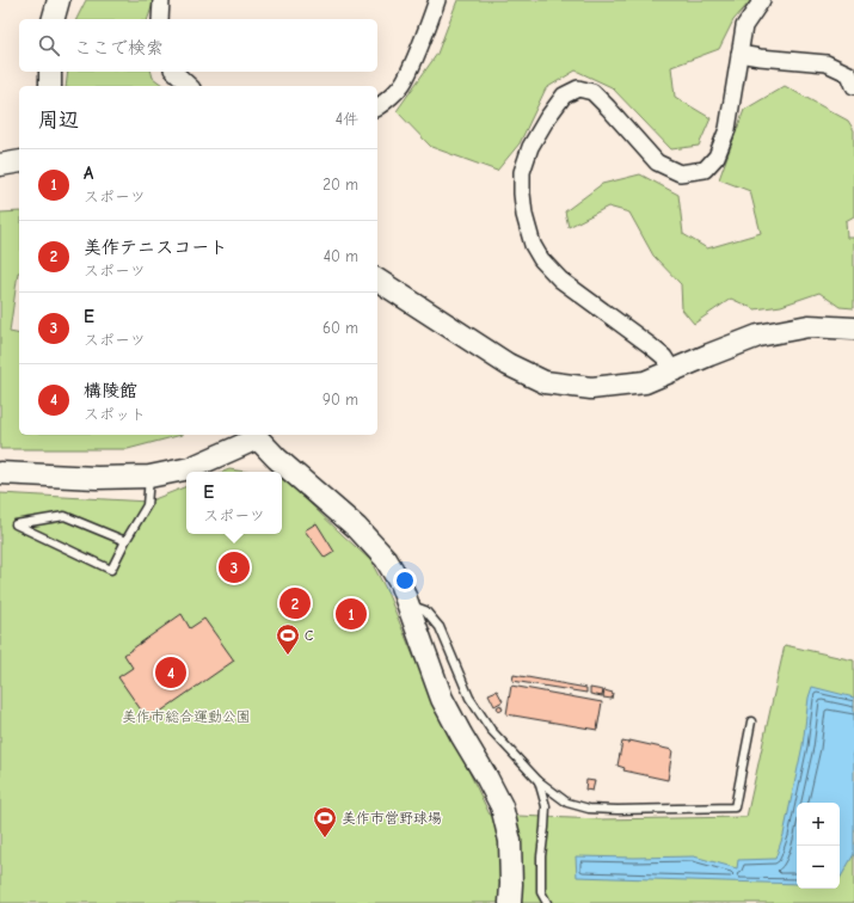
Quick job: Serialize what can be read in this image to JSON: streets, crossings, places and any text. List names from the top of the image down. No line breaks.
{"parks":["美作市総合運動公園"],"places":{"sports":["C","美作市営野球場"]},"page":{"search":"ここで検索","heading":["周辺","4件"],"list":[{"mark":"1","name":"A","note":"スポーツ","value":"20 m"},{"mark":"2","name":"美作テニスコート","note":"スポーツ","value":"40 m"},{"mark":"3","name":"E","note":"スポーツ","value":"60 m"},{"mark":"4","name":"構陵館","note":"スポット","value":"90 m"}],"popup":["E","スポーツ"],"pins":["3","2","1","4"],"map_buttons":["+","−"]}}
